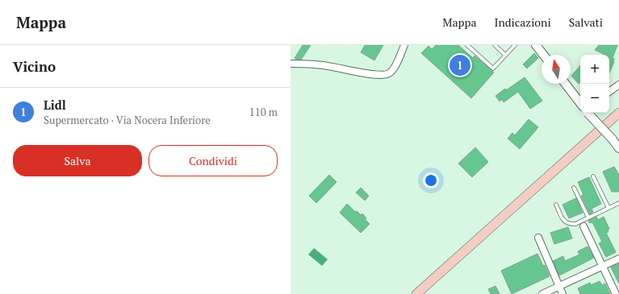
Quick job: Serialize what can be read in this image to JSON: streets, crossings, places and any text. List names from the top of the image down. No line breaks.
{"north":"top","page":{"header":"Mappa","nav":["Mappa","Indicazioni","Salvati"],"heading":"Vicino","pins":"1","map_buttons":["+","−"],"list":[{"mark":"1","name":"Lidl","note":"Supermercato · Via Nocera Inferiore","value":"110 m"}],"buttons":["Salva","Condividi"]}}
